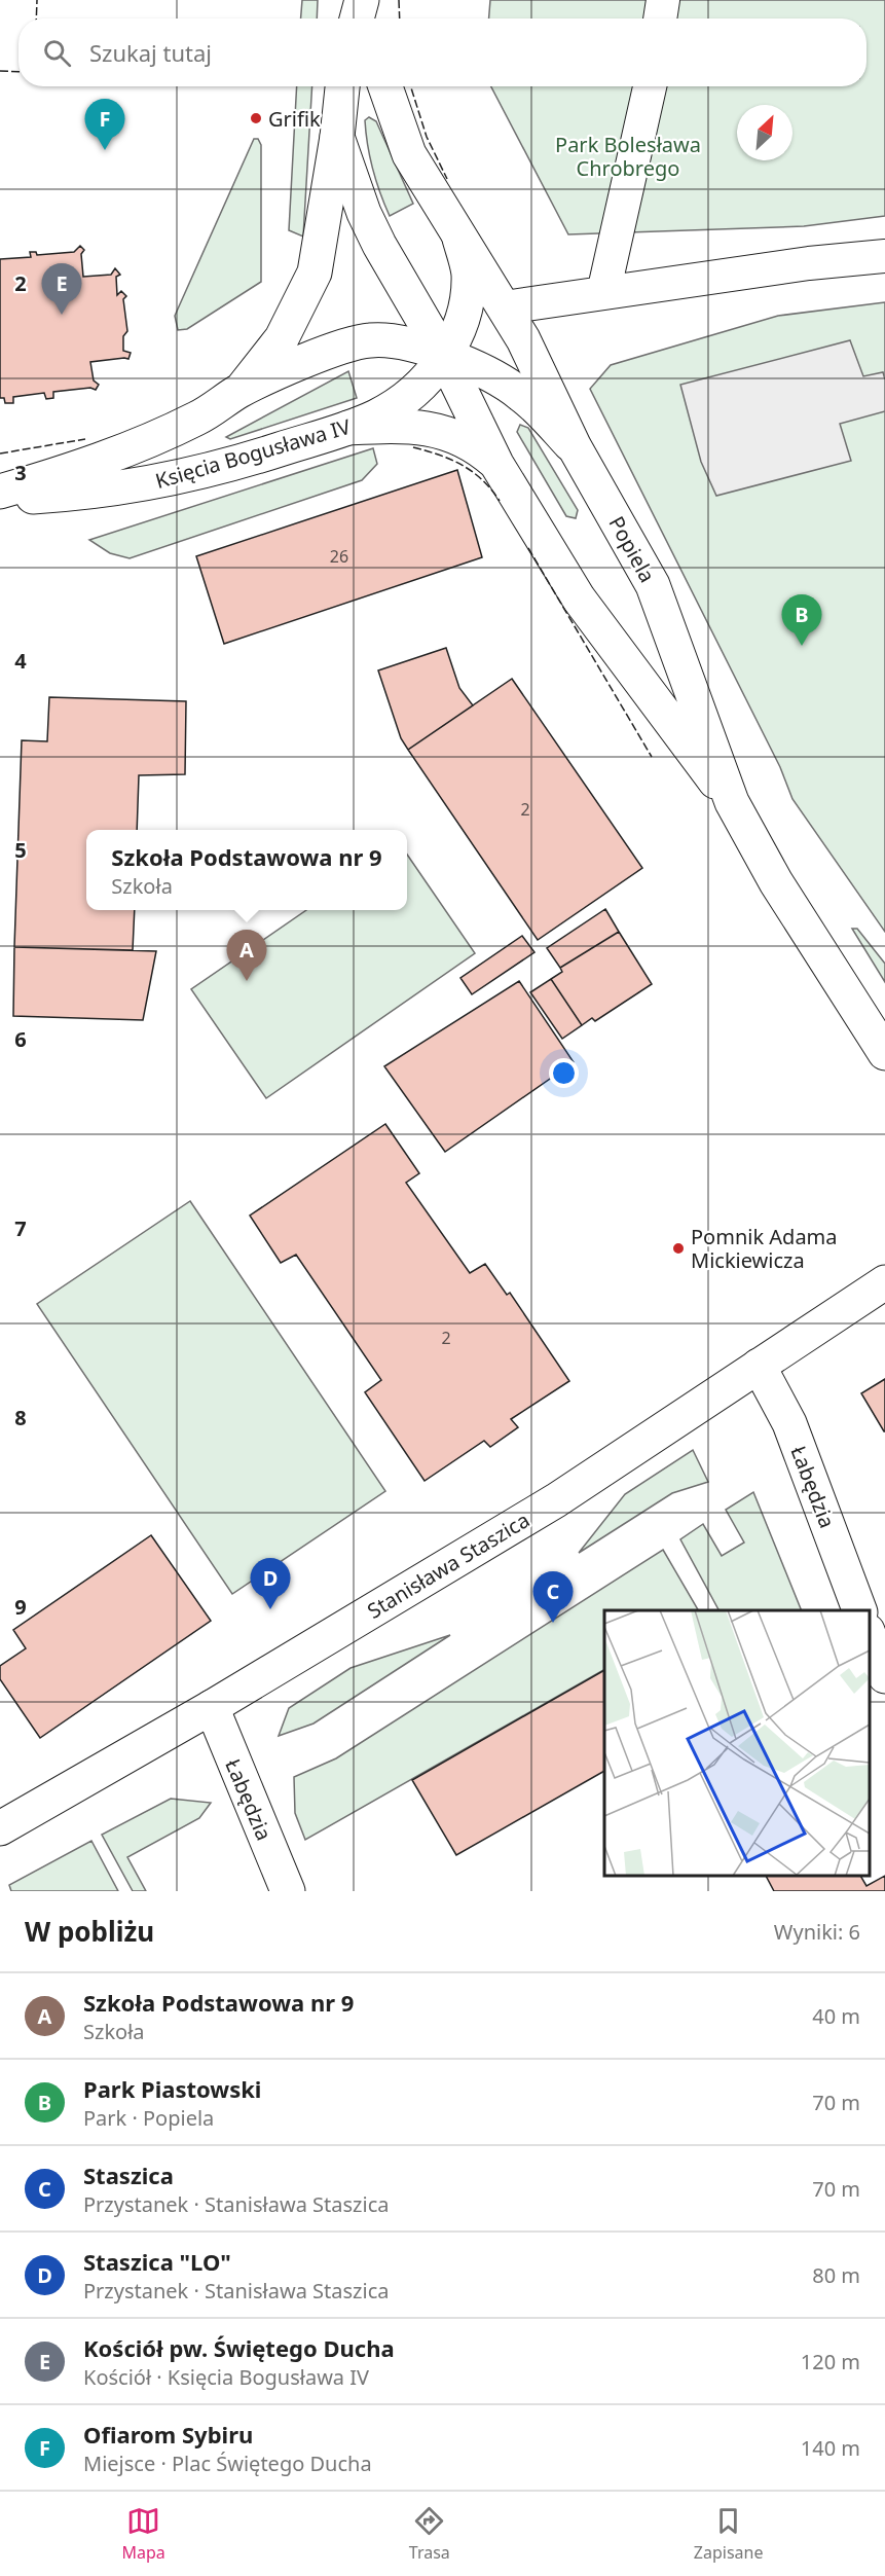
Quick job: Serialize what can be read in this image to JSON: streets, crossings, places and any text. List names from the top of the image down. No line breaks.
{"streets":{"main road":["Księcia Bogusława IV","Popiela","Łabędzia","Stanisława Staszica"]},"crossings":[["Księcia Bogusława IV","Popiela"],["Łabędzia","Stanisława Staszica"]],"parks":["Park Bolesława Chrobrego"],"places":["Grifik","Pomnik Adama Mickiewicza"],"house_numbers":["26","2","2"],"north":"top right","page":{"search":"Szukaj tutaj","pins":["F","E","B","A","D","C"],"popup":["Szkoła Podstawowa nr 9","Szkoła"],"heading":["W pobliżu","Wyniki: 6"],"list":[{"mark":"A","name":"Szkoła Podstawowa nr 9","note":"Szkoła","value":"40 m"},{"mark":"B","name":"Park Piastowski","note":"Park · Popiela","value":"70 m"},{"mark":"C","name":"Staszica","note":"Przystanek · Stanisława Staszica","value":"70 m"},{"mark":"D","name":"Staszica \"LO\"","note":"Przystanek · Stanisława Staszica","value":"80 m"},{"mark":"E","name":"Kościół pw. Świętego Ducha","note":"Kościół · Księcia Bogusława IV","value":"120 m"},{"mark":"F","name":"Ofiarom Sybiru","note":"Miejsce · Plac Świętego Ducha","value":"140 m"}],"nav":["Mapa","Trasa","Zapisane"]},"grid":{"rows":["2","3","4","5","6","7","8","9"]}}
